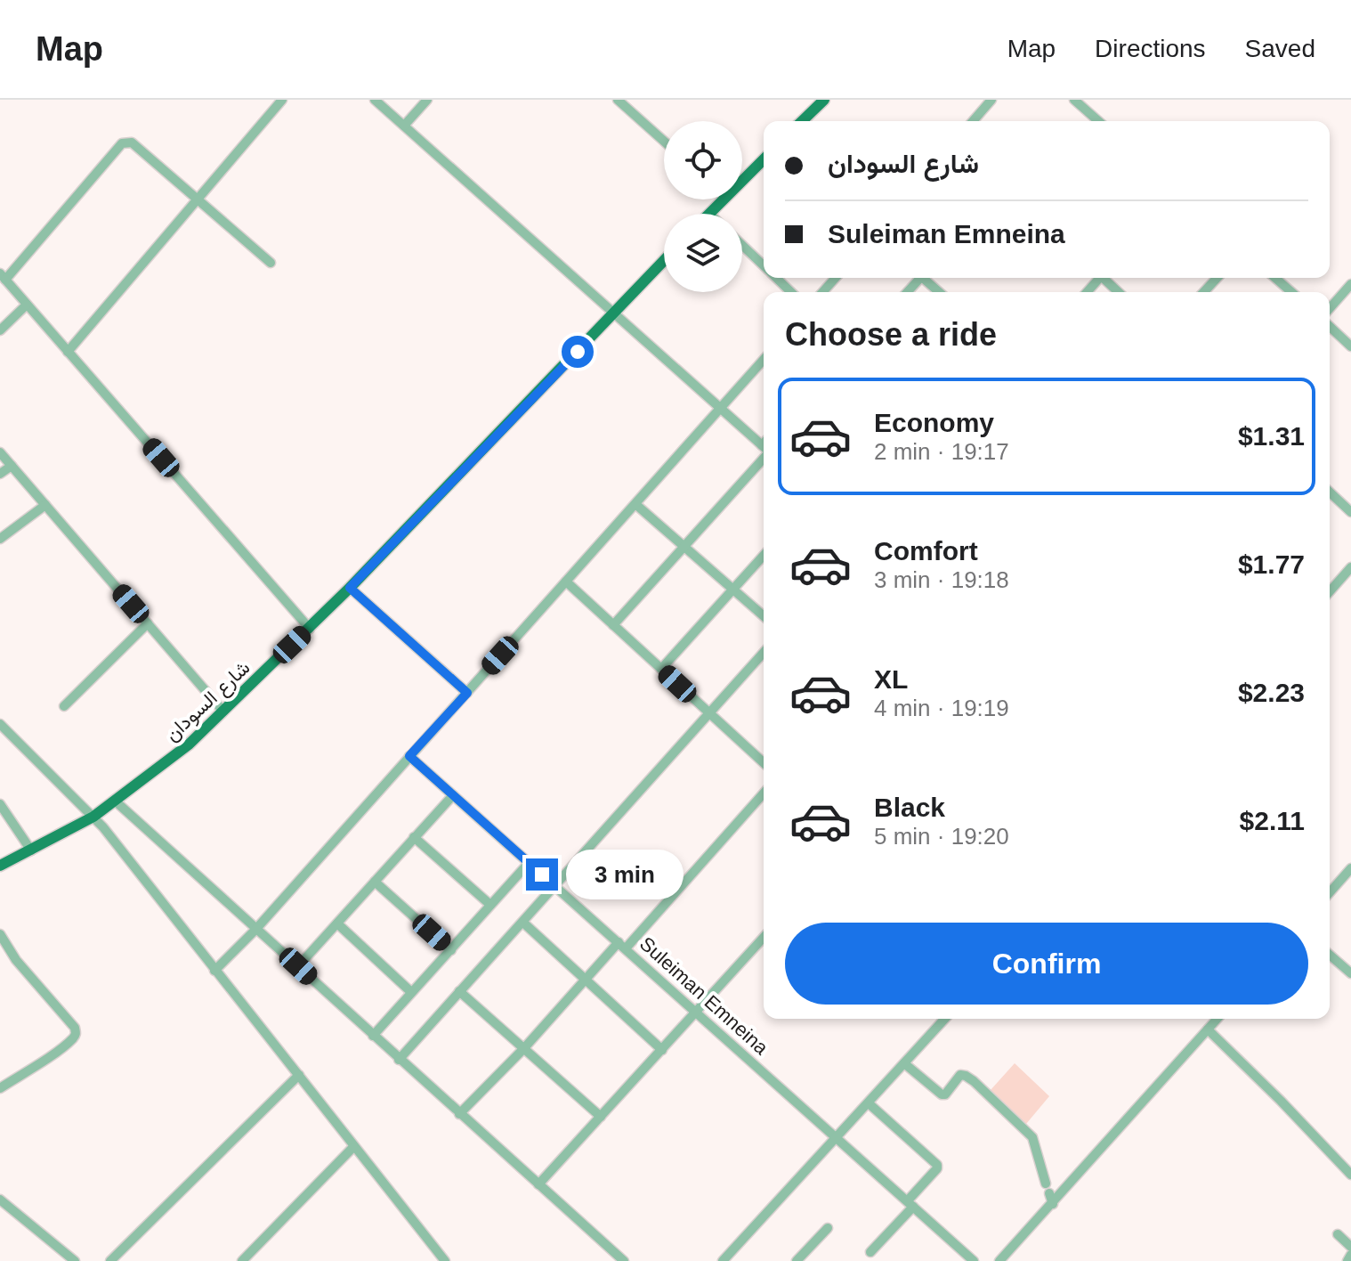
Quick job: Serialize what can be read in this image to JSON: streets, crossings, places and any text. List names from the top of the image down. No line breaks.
{"streets":{"main road":["شارع السودان"],"street":["Suleiman Emneina"]},"page":{"header":"Map","nav":["Map","Directions","Saved"],"banner":["شارع السودان","Suleiman Emneina"],"heading":"Choose a ride","list":[{"name":"Economy","note":"2 min · 19:17","value":"$1.31"},{"name":"Comfort","note":"3 min · 19:18","value":"$1.77"},{"name":"XL","note":"4 min · 19:19","value":"$2.23"},{"name":"Black","note":"5 min · 19:20","value":"$2.11"}],"bubble":"3 min","buttons":"Confirm"}}
